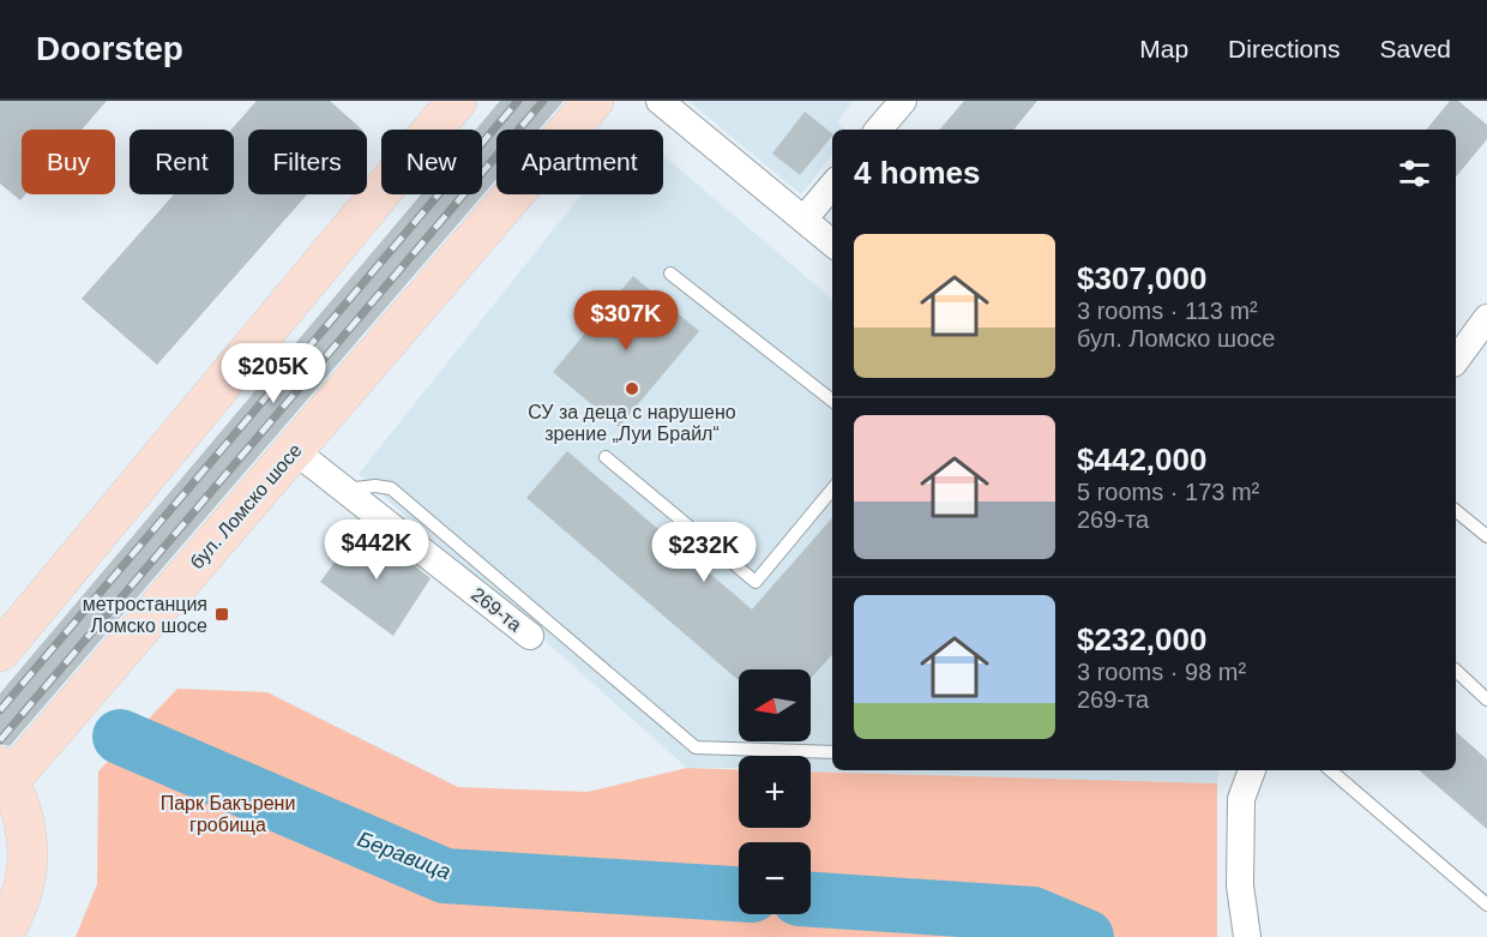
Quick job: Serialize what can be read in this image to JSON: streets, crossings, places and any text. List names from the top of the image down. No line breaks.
{"streets":{"main road":["бул. Ломско шосе"],"street":["269-та"]},"crossings":[["бул. Ломско шосе","269-та"]],"water":["Беравица"],"parks":["Парк Бакърени гробища"],"places":{"other":["СУ за деца с нарушено зрение „Луи Брайл“"],"transit":["метростанция Ломско шосе"]},"north":"left","page":{"header":"Doorstep","nav":["Map","Directions","Saved"],"chip":["Buy","Rent","Filters","New","Apartment"],"heading":"4 homes","list":[{"name":"$307,000","note":"3 rooms · 113 m² · бул. Ломско шосе"},{"name":"$442,000","note":"5 rooms · 173 m² · 269-та"},{"name":"$232,000","note":"3 rooms · 98 m² · 269-та"}],"price":["$307K","$205K","$442K","$232K"],"map_buttons":["+","−"]}}
